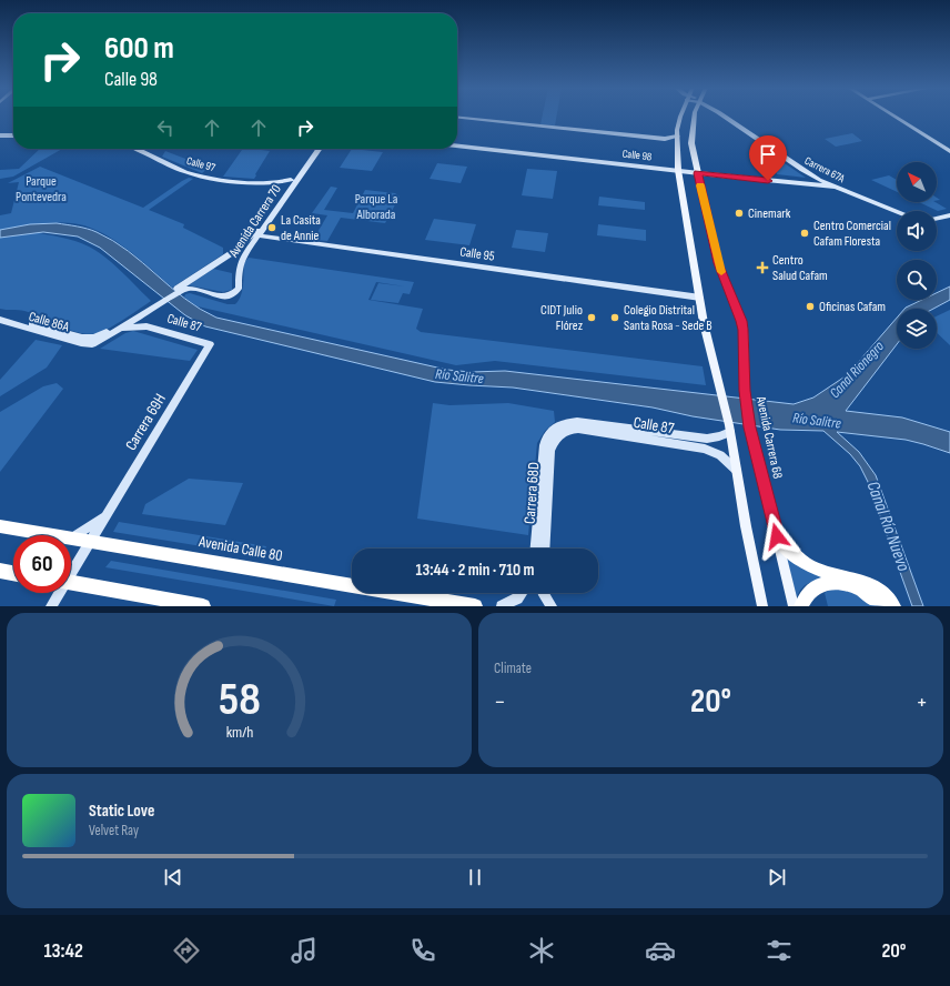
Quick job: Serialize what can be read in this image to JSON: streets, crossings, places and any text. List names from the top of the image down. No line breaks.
{"streets":{"highway":["Avenida Calle 80"],"main road":["Avenida Carrera 68"],"street":["Calle 98","Calle 97","Carrera 67A","Avenida Carrera 70","Calle 95","Calle 86A","Calle 87","Carrera 69H","Carrera 68D"]},"crossings":[["Calle 98","Carrera 67A"],["Calle 98","Avenida Carrera 68"],["Calle 97","Avenida Carrera 70"],["Avenida Carrera 70","Calle 95"],["Avenida Carrera 70","Calle 86A"],["Avenida Carrera 70","Calle 87"],["Calle 87","Carrera 69H"],["Calle 87","Carrera 68D"],["Carrera 69H","Avenida Calle 80"]],"water":["Canal Rionegro","Río Salitre","Canal Río Nuevo"],"parks":["Parque Pontevedra","Parque La Alborada"],"places":{"other":["Cinemark","La Casita de Annie","Centro Comercial Cafam Floresta","Oficinas Cafam","CIDT Julio Flórez","Colegio Distrital Santa Rosa - Sede B"],"health":["Centro Salud Cafam"]},"north":"top left","page":{"turn":["600 m","Calle 98"],"limit":"60","trip":"13:44 · 2 min · 710 m","tile":"Climate","heat":["−","20°","+"],"song":["Static Love","Velvet Ray"],"tabs":["13:42","20°"],"gauge":["58","km/h"]}}
